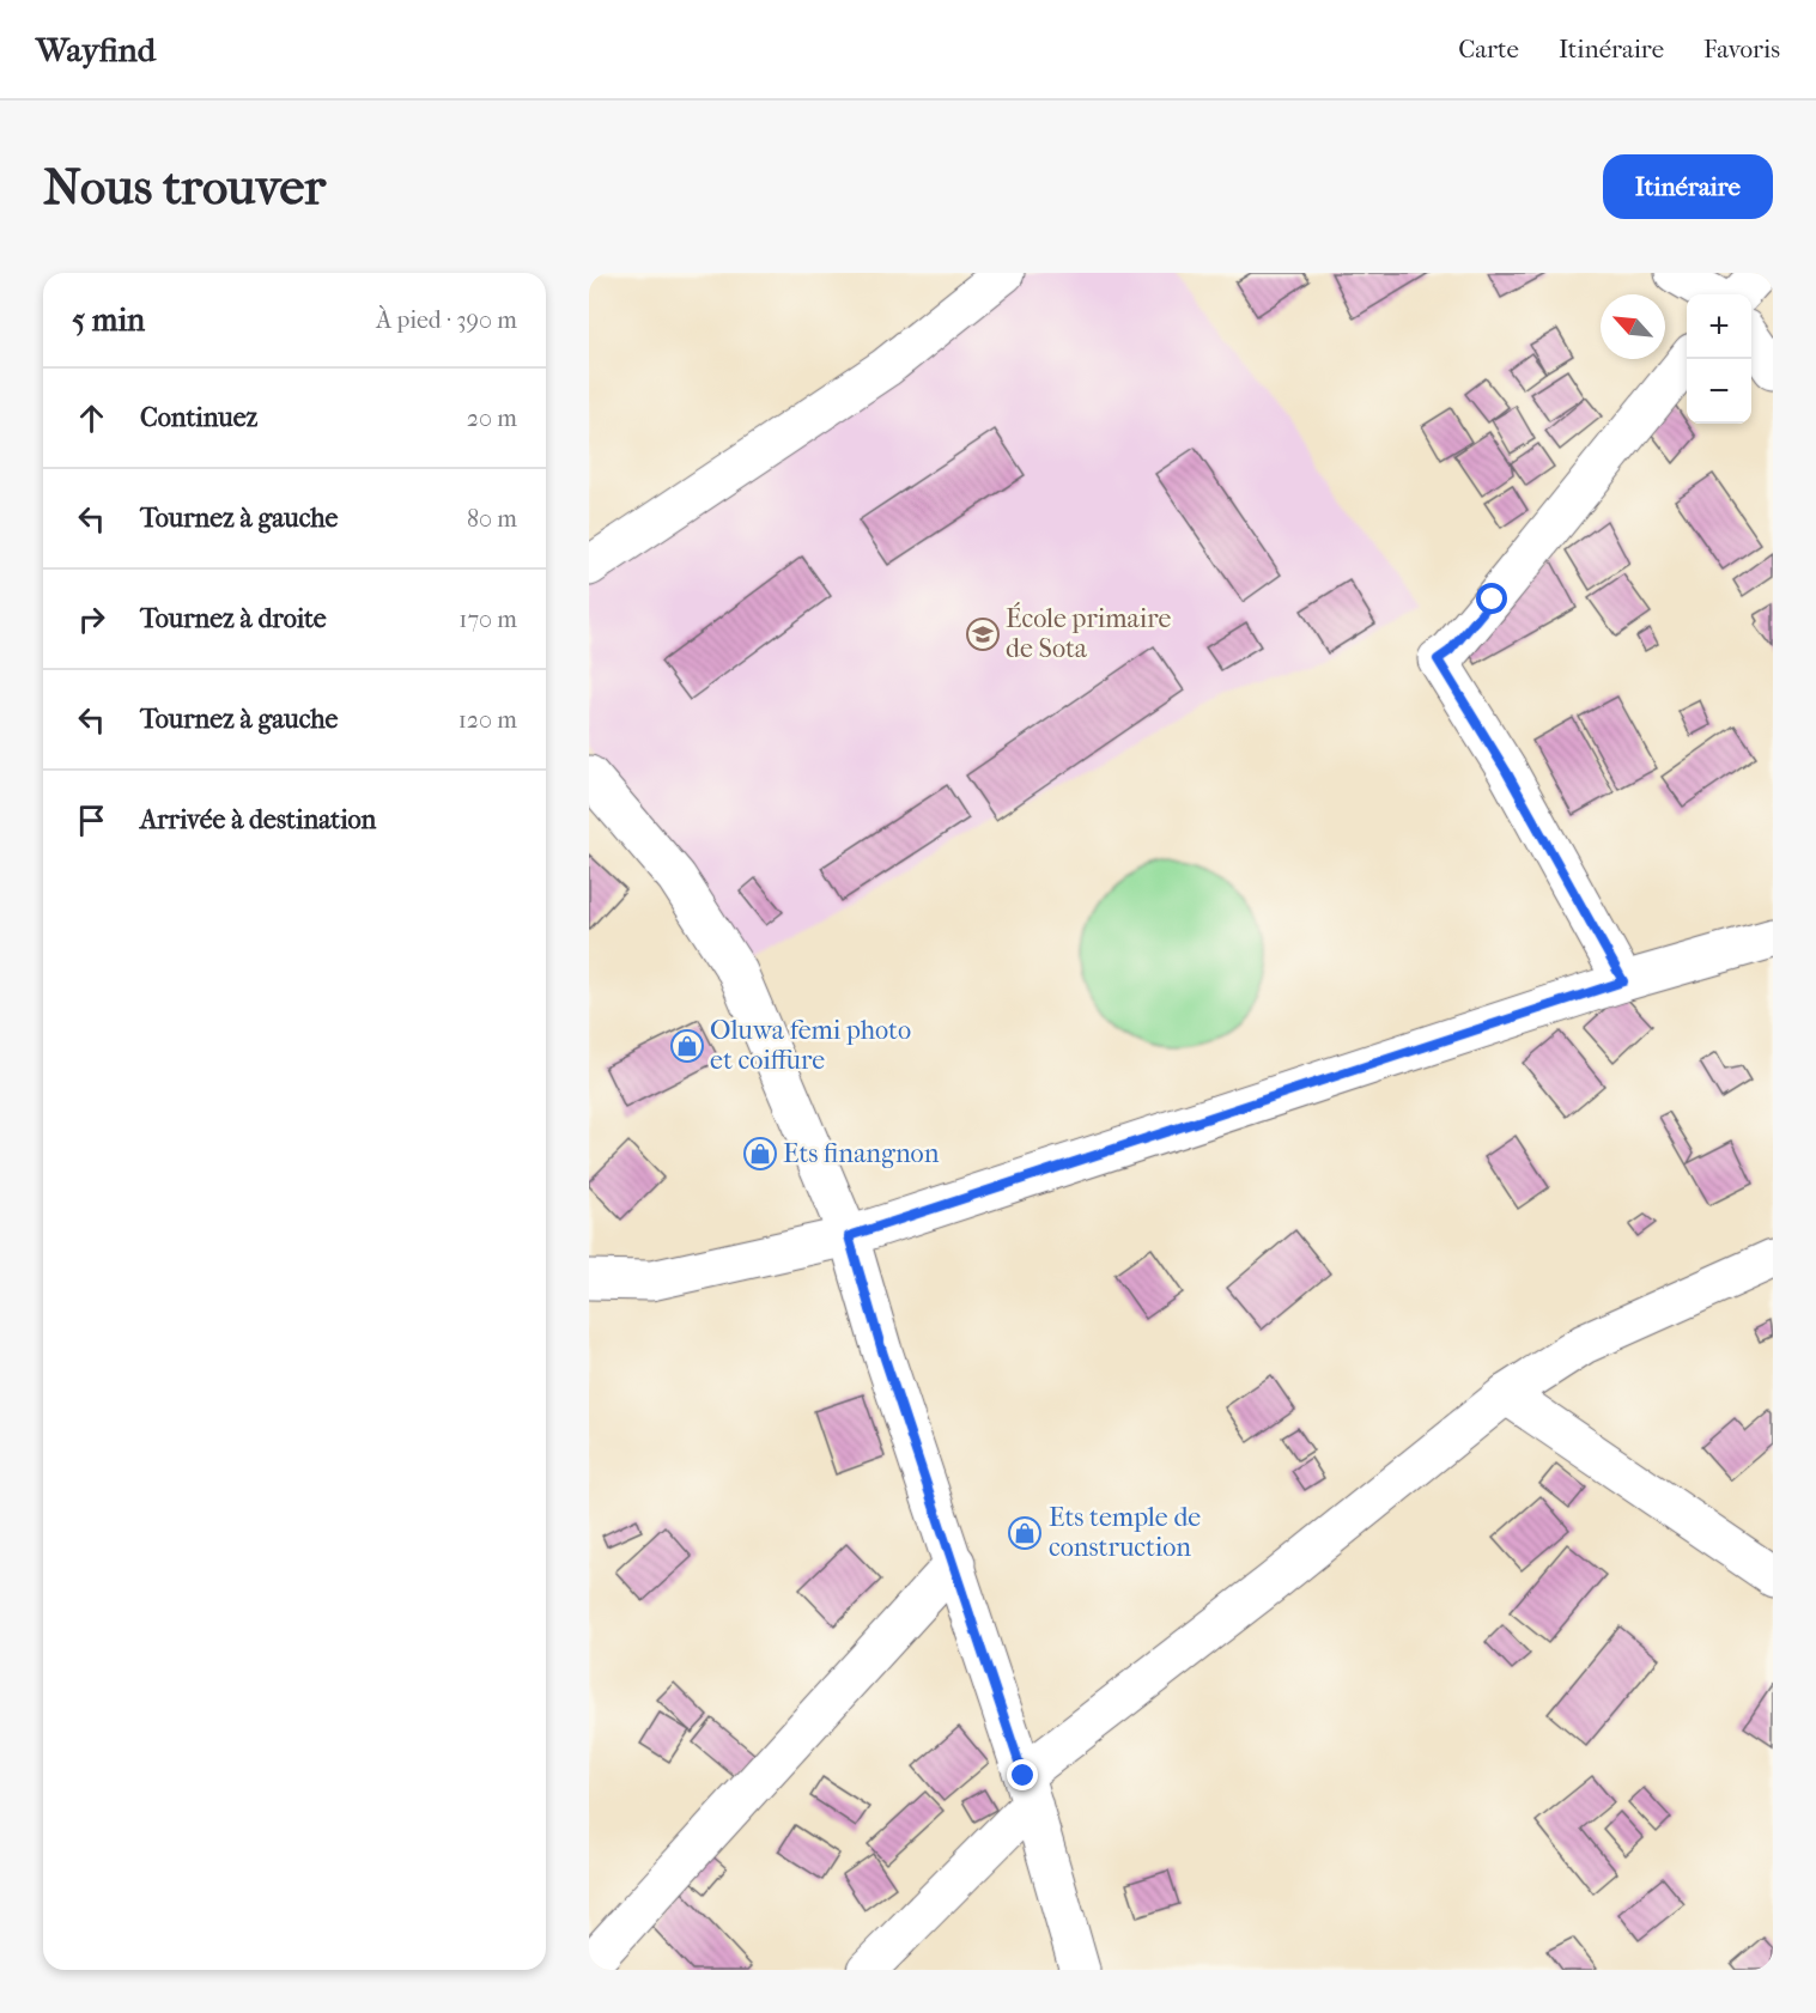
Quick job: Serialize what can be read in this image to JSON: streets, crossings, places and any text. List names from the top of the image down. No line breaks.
{"places":{"school or university":["École primaire de Sota"],"shop":["Oluwa femi photo et coiffure","Ets finangnon","Ets temple de construction"]},"north":"top left","page":{"header":"Wayfind","nav":["Carte","Itinéraire","Favoris"],"buttons":"Itinéraire","title":"Nous trouver","heading":["5 min","À pied · 390 m"],"map_buttons":["+","−"],"list":[["Continuez","20 m"],["Tournez à gauche","80 m"],["Tournez à droite","170 m"],["Tournez à gauche","120 m"],"Arrivée à destination"]}}
